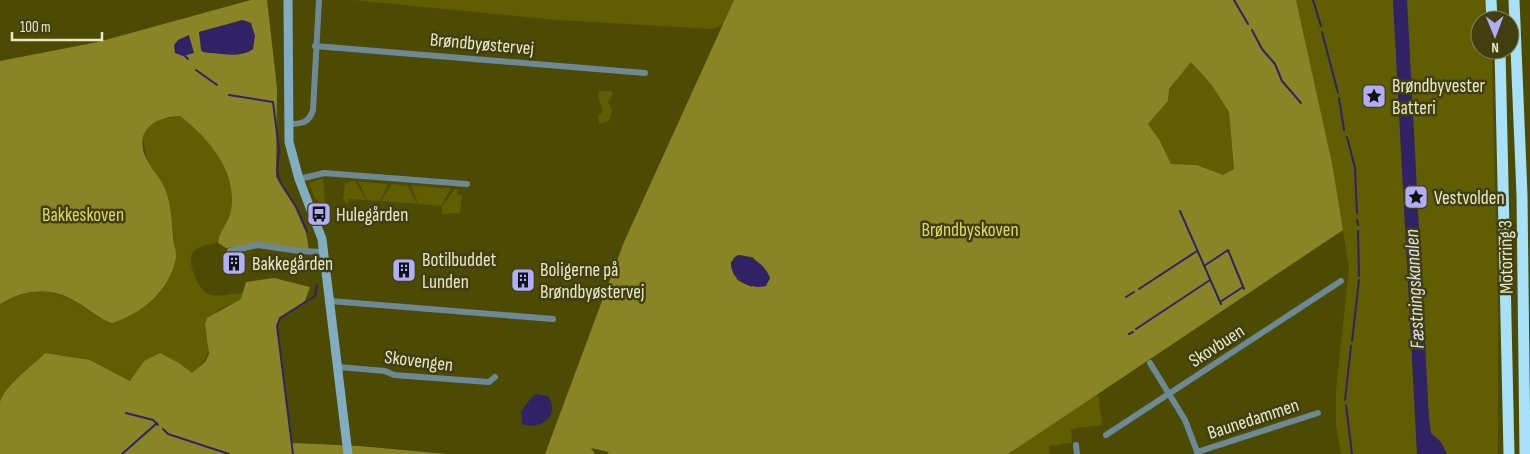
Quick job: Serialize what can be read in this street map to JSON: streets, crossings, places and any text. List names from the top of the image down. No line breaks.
{"streets":{"highway":["Motorring 3"],"street":["Brøndbyøstervej","Skovbuen","Skovengen","Baunedammen"]},"crossings":[["Skovbuen","Baunedammen"]],"water":["Fæstningskanalen"],"parks":["Bakkeskoven","Brøndbyskoven"],"places":{"place":["Brøndbyvester Batteri","Vestvolden"],"bus stop":["Hulegården"],"building":["Bakkegården","Botilbuddet Lunden","Boligerne på Brøndbyøstervej"]},"scale_bar":"100 m","north":"bottom"}
